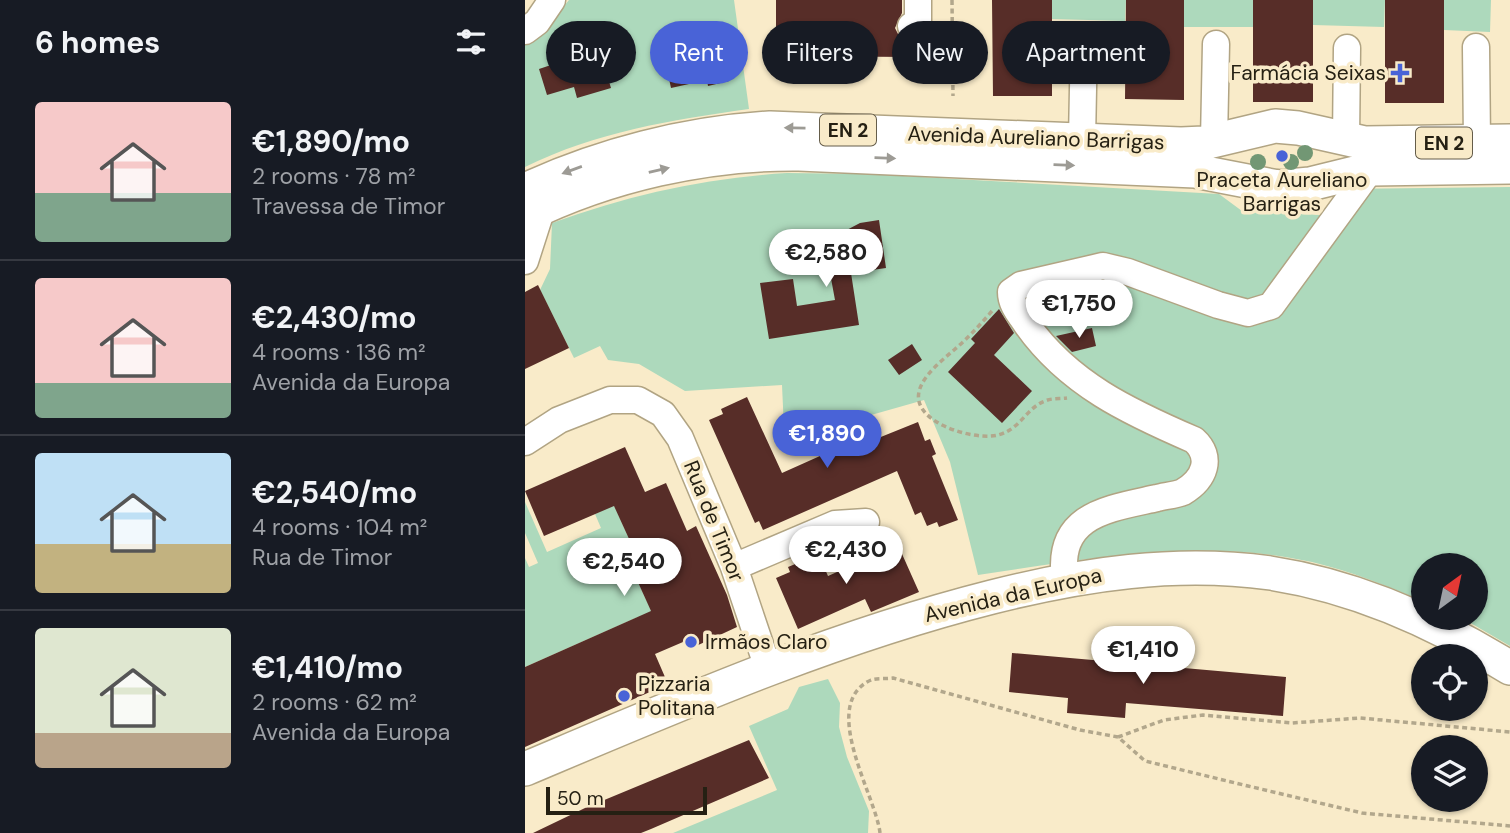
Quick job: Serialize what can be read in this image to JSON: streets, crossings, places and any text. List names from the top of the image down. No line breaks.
{"streets":{"main road":["EN 2","Avenida Aureliano Barrigas","Avenida da Europa"],"street":["Rua de Timor"]},"crossings":[["Rua de Timor","Avenida da Europa"]],"places":{"health":["Farmácia Seixas"],"other":["Praceta Aureliano Barrigas","Irmãos Claro","Pizzaria Politana"]},"scale_bar":"50 m","north":"top right","page":{"heading":"6 homes","chip":["Buy","Rent","Filters","New","Apartment"],"list":[{"name":"€1,890/mo","note":"2 rooms · 78 m² · Travessa de Timor"},{"name":"€2,430/mo","note":"4 rooms · 136 m² · Avenida da Europa"},{"name":"€2,540/mo","note":"4 rooms · 104 m² · Rua de Timor"},{"name":"€1,410/mo","note":"2 rooms · 62 m² · Avenida da Europa"}],"price":["€2,580","€1,750","€1,890","€2,430","€2,540","€1,410"],"scale":"50 m"}}
